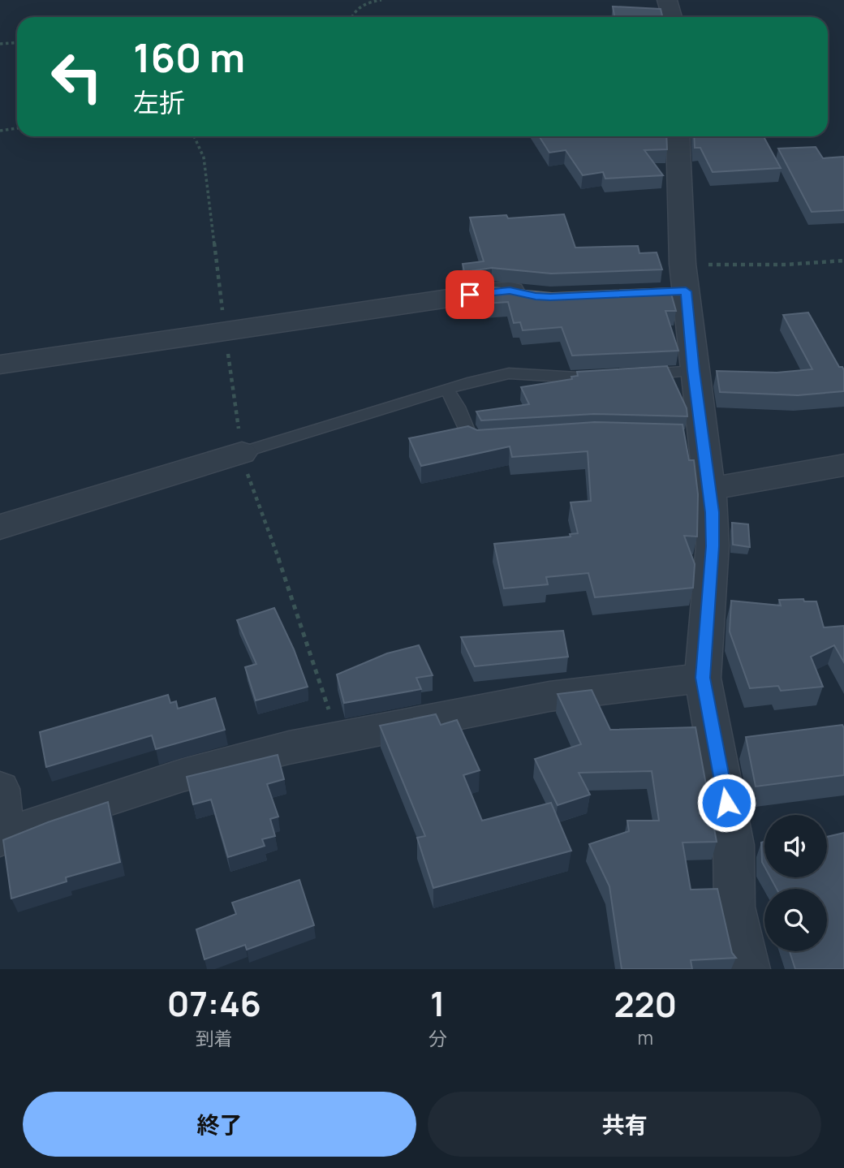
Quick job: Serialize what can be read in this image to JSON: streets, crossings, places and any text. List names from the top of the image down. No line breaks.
{"page":{"turn":["160 m","左折"],"eta":["07:46","到着","1","分","220","m"],"buttons":["終了","共有"]}}
